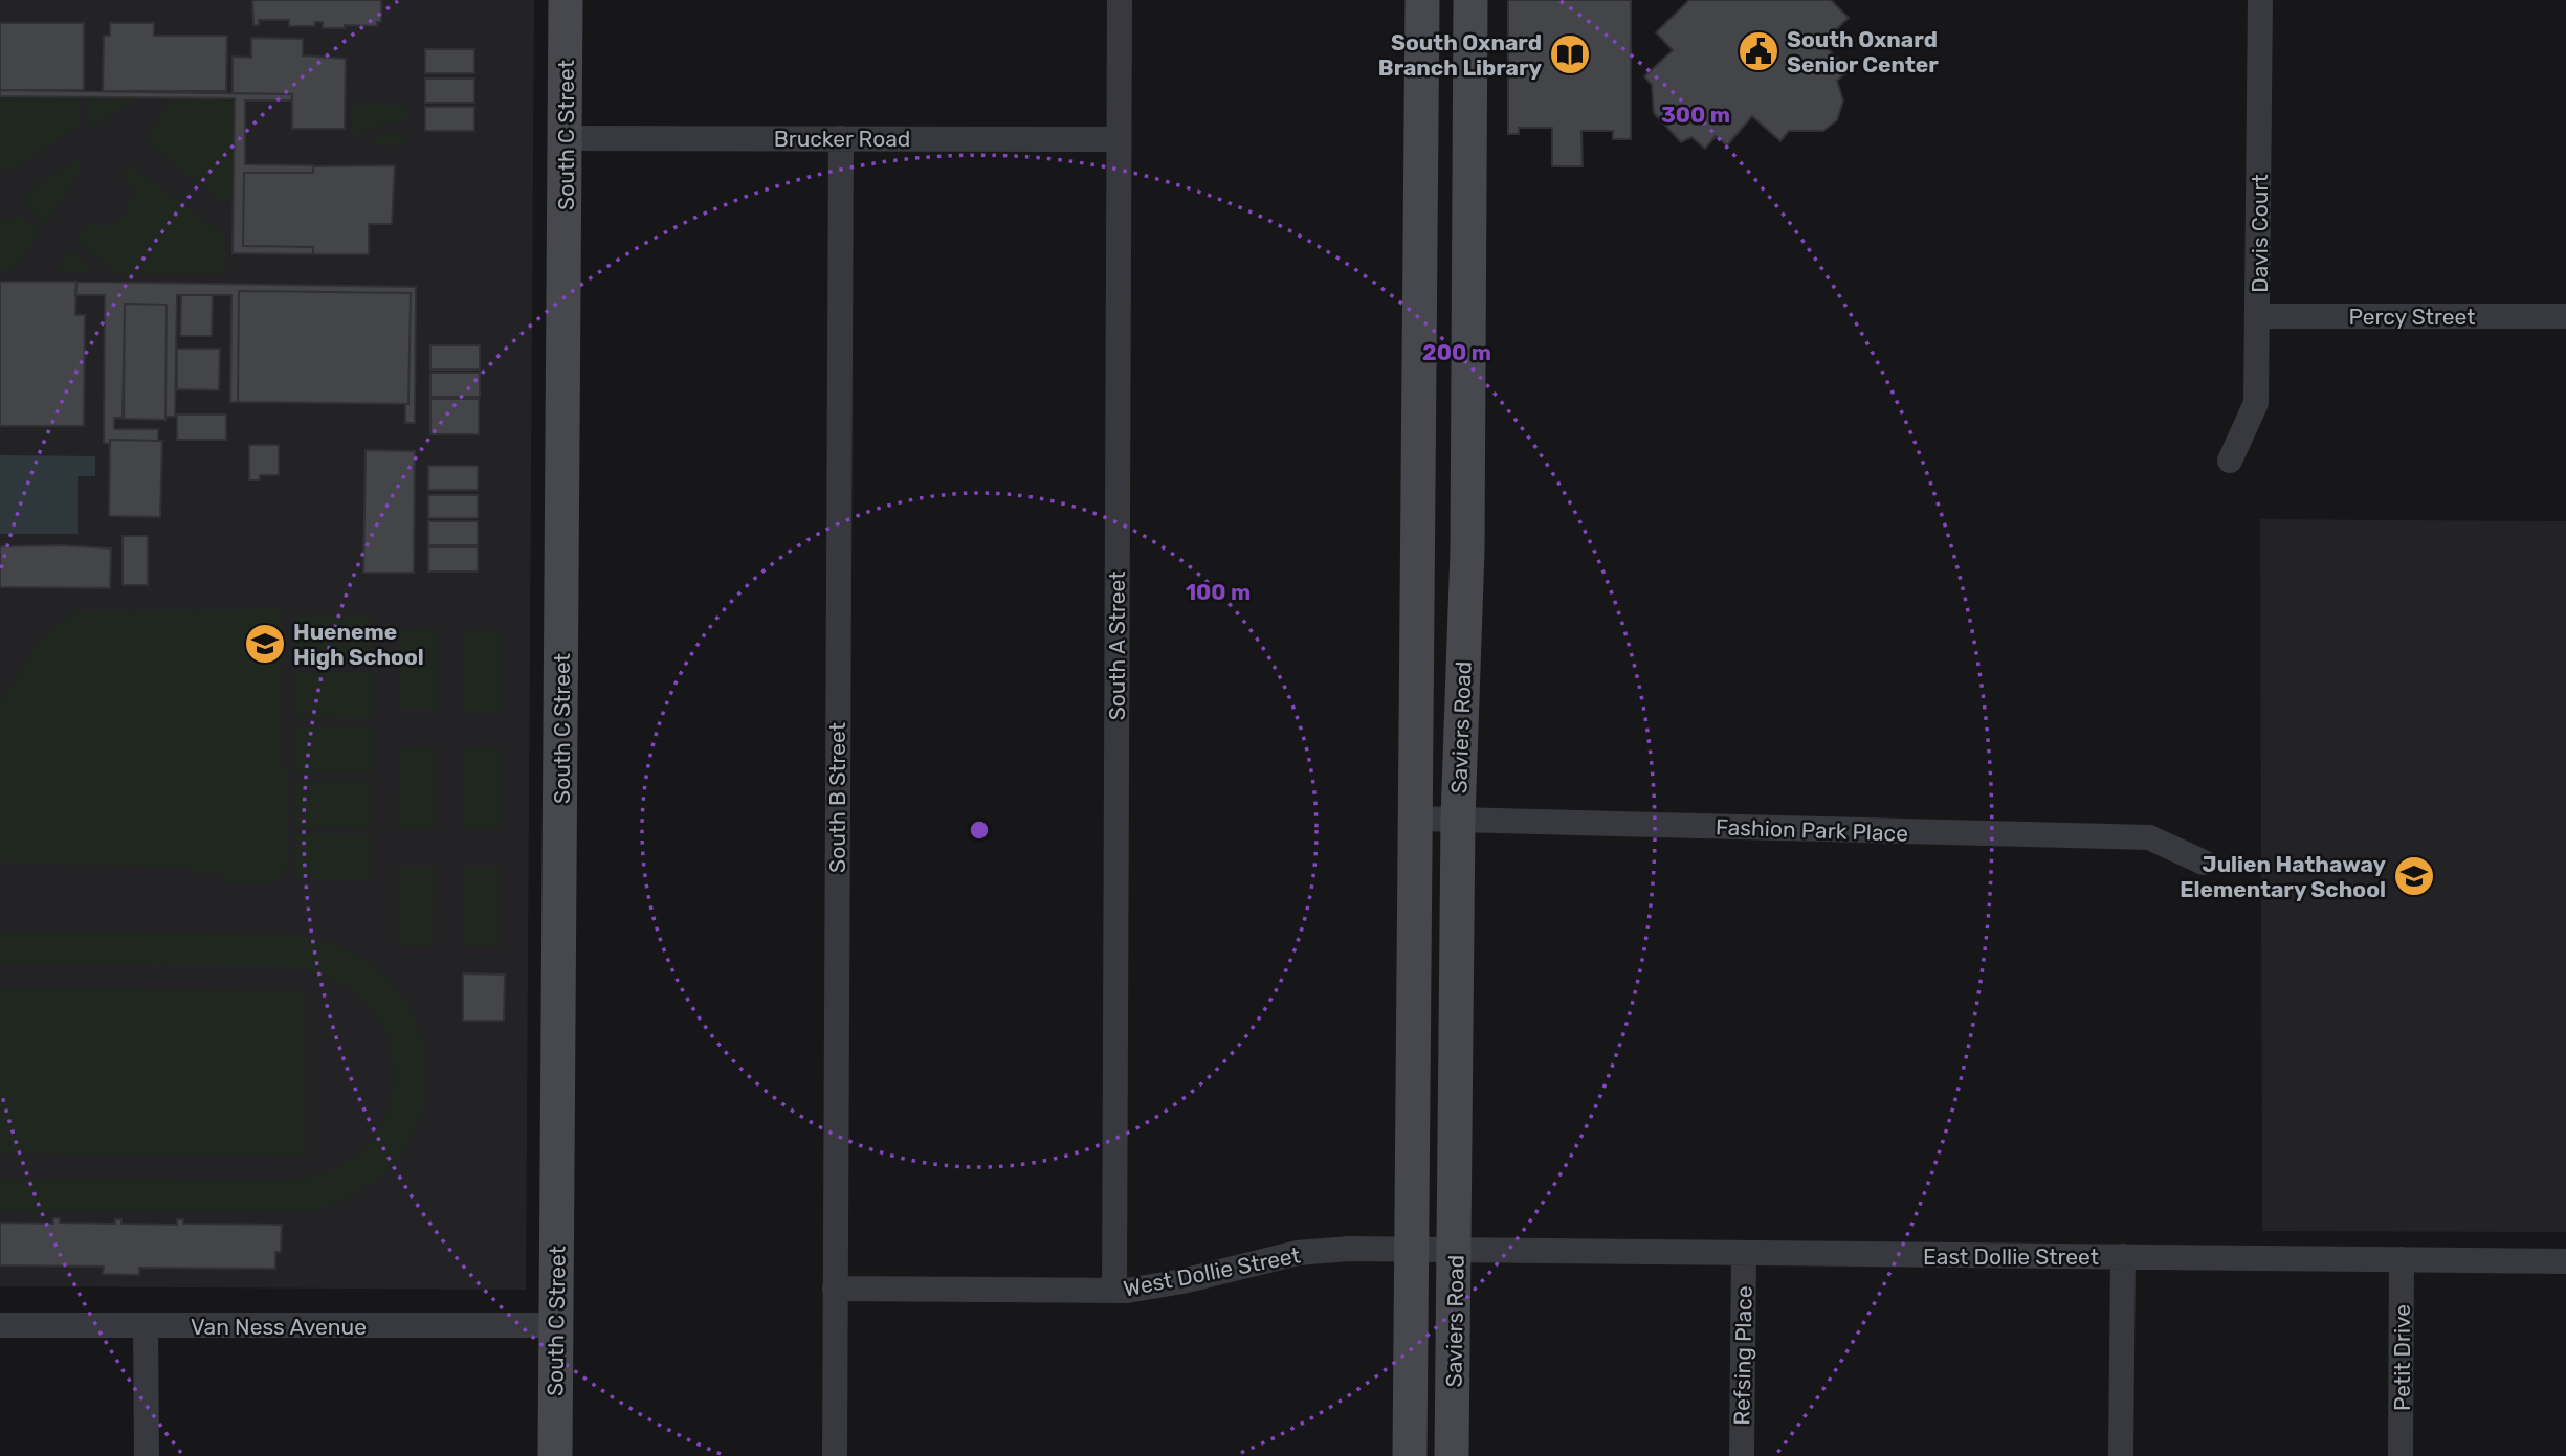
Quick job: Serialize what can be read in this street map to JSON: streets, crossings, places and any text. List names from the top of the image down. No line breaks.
{"streets":{"main road":["South C Street","Saviers Road"],"street":["Brucker Road","Davis Court","Percy Street","South A Street","South B Street","Fashion Park Place","East Dollie Street","West Dollie Street","Van Ness Avenue","Refsing Place","Petit Drive"]},"crossings":[["South C Street","Brucker Road"],["South C Street","Van Ness Avenue"],["Brucker Road","South A Street"],["Brucker Road","South B Street"],["Davis Court","Percy Street"],["South A Street","West Dollie Street"],["Saviers Road","Fashion Park Place"],["Saviers Road","East Dollie Street"],["Saviers Road","West Dollie Street"],["South B Street","West Dollie Street"],["East Dollie Street","West Dollie Street"],["East Dollie Street","Refsing Place"],["East Dollie Street","Petit Drive"]],"places":{"public building":["South Oxnard Senior Center"],"library":["South Oxnard Branch Library"],"school or university":["Hueneme High School","Julien Hathaway Elementary School"]},"rings":["300 m","200 m","100 m"]}
